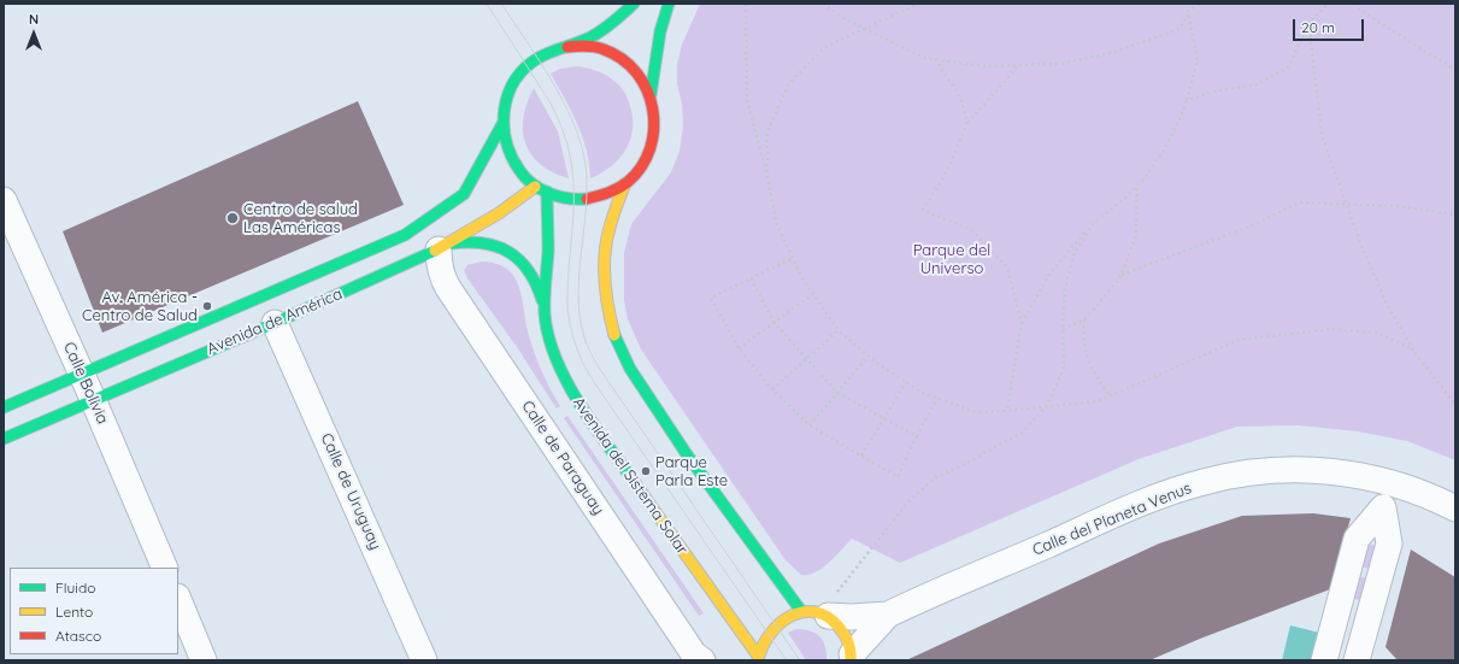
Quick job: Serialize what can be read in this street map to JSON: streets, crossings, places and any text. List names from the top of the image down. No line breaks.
{"streets":{"main road":["Avenida de América","Avenida del Sistema Solar"],"street":["Calle Bolivia","Calle de Paraguay","Calle de Uruguay","Calle del Planeta Venus"]},"crossings":[["Avenida de América","Calle Bolivia"],["Avenida de América","Calle de Paraguay"],["Avenida de América","Avenida del Sistema Solar"],["Avenida de América","Calle de Uruguay"]],"parks":["Parque del Universo"],"places":["Centro de salud Las Américas","Av. América - Centro de Salud","Parque Parla Este"],"legend":["Fluido","Lento","Atasco"],"scale_bar":"20 m","north":"top"}
